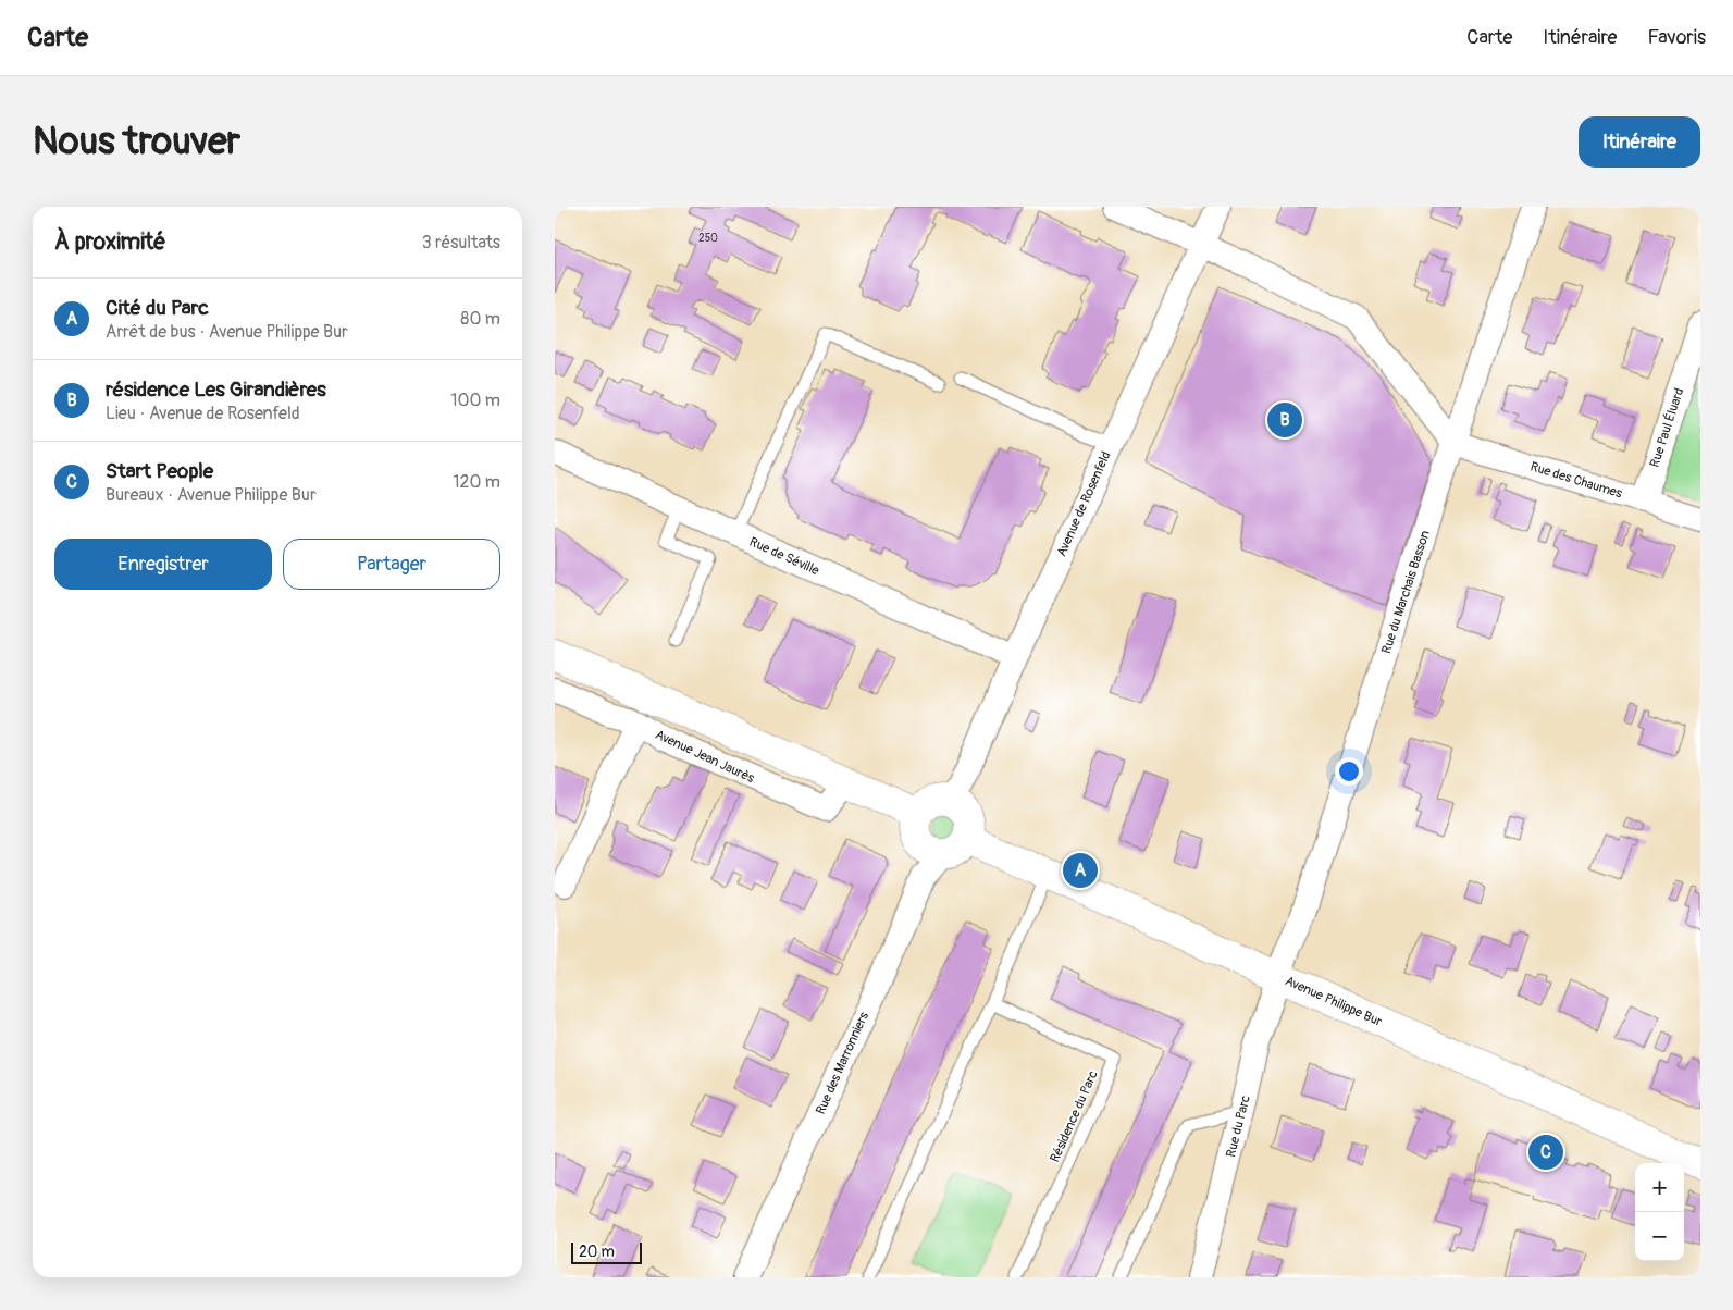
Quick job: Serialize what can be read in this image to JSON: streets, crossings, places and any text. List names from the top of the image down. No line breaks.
{"streets":{"street":["Rue Paul Éluard","Rue des Chaumes","Avenue de Rosenfeld","Rue de Séville","Rue du Marchais Basson","Avenue Jean Jaurès","Avenue Philippe Bur","Rue des Marronniers","Rue du Parc"],"lane":["Résidence du Parc"]},"crossings":[["Rue Paul Éluard","Rue des Chaumes"],["Rue des Chaumes","Rue du Marchais Basson"],["Avenue de Rosenfeld","Rue de Séville"],["Avenue de Rosenfeld","Avenue Philippe Bur"],["Avenue de Rosenfeld","Rue des Marronniers"],["Rue du Marchais Basson","Avenue Philippe Bur"],["Rue du Marchais Basson","Rue du Parc"],["Avenue Philippe Bur","Rue des Marronniers"],["Avenue Philippe Bur","Rue du Parc"]],"house_numbers":["250"],"scale_bar":"20 m","page":{"header":"Carte","nav":["Carte","Itinéraire","Favoris"],"buttons":["Itinéraire",["Enregistrer","Partager"]],"title":"Nous trouver","heading":["À proximité","3 résultats"],"list":[{"mark":"A","name":"Cité du Parc","note":"Arrêt de bus · Avenue Philippe Bur","value":"80 m"},{"mark":"B","name":"résidence Les Girandières","note":"Lieu · Avenue de Rosenfeld","value":"100 m"},{"mark":"C","name":"Start People","note":"Bureaux · Avenue Philippe Bur","value":"120 m"}],"pins":["B","A","C"],"map_buttons":["+","−"],"scale":"20 m"}}
